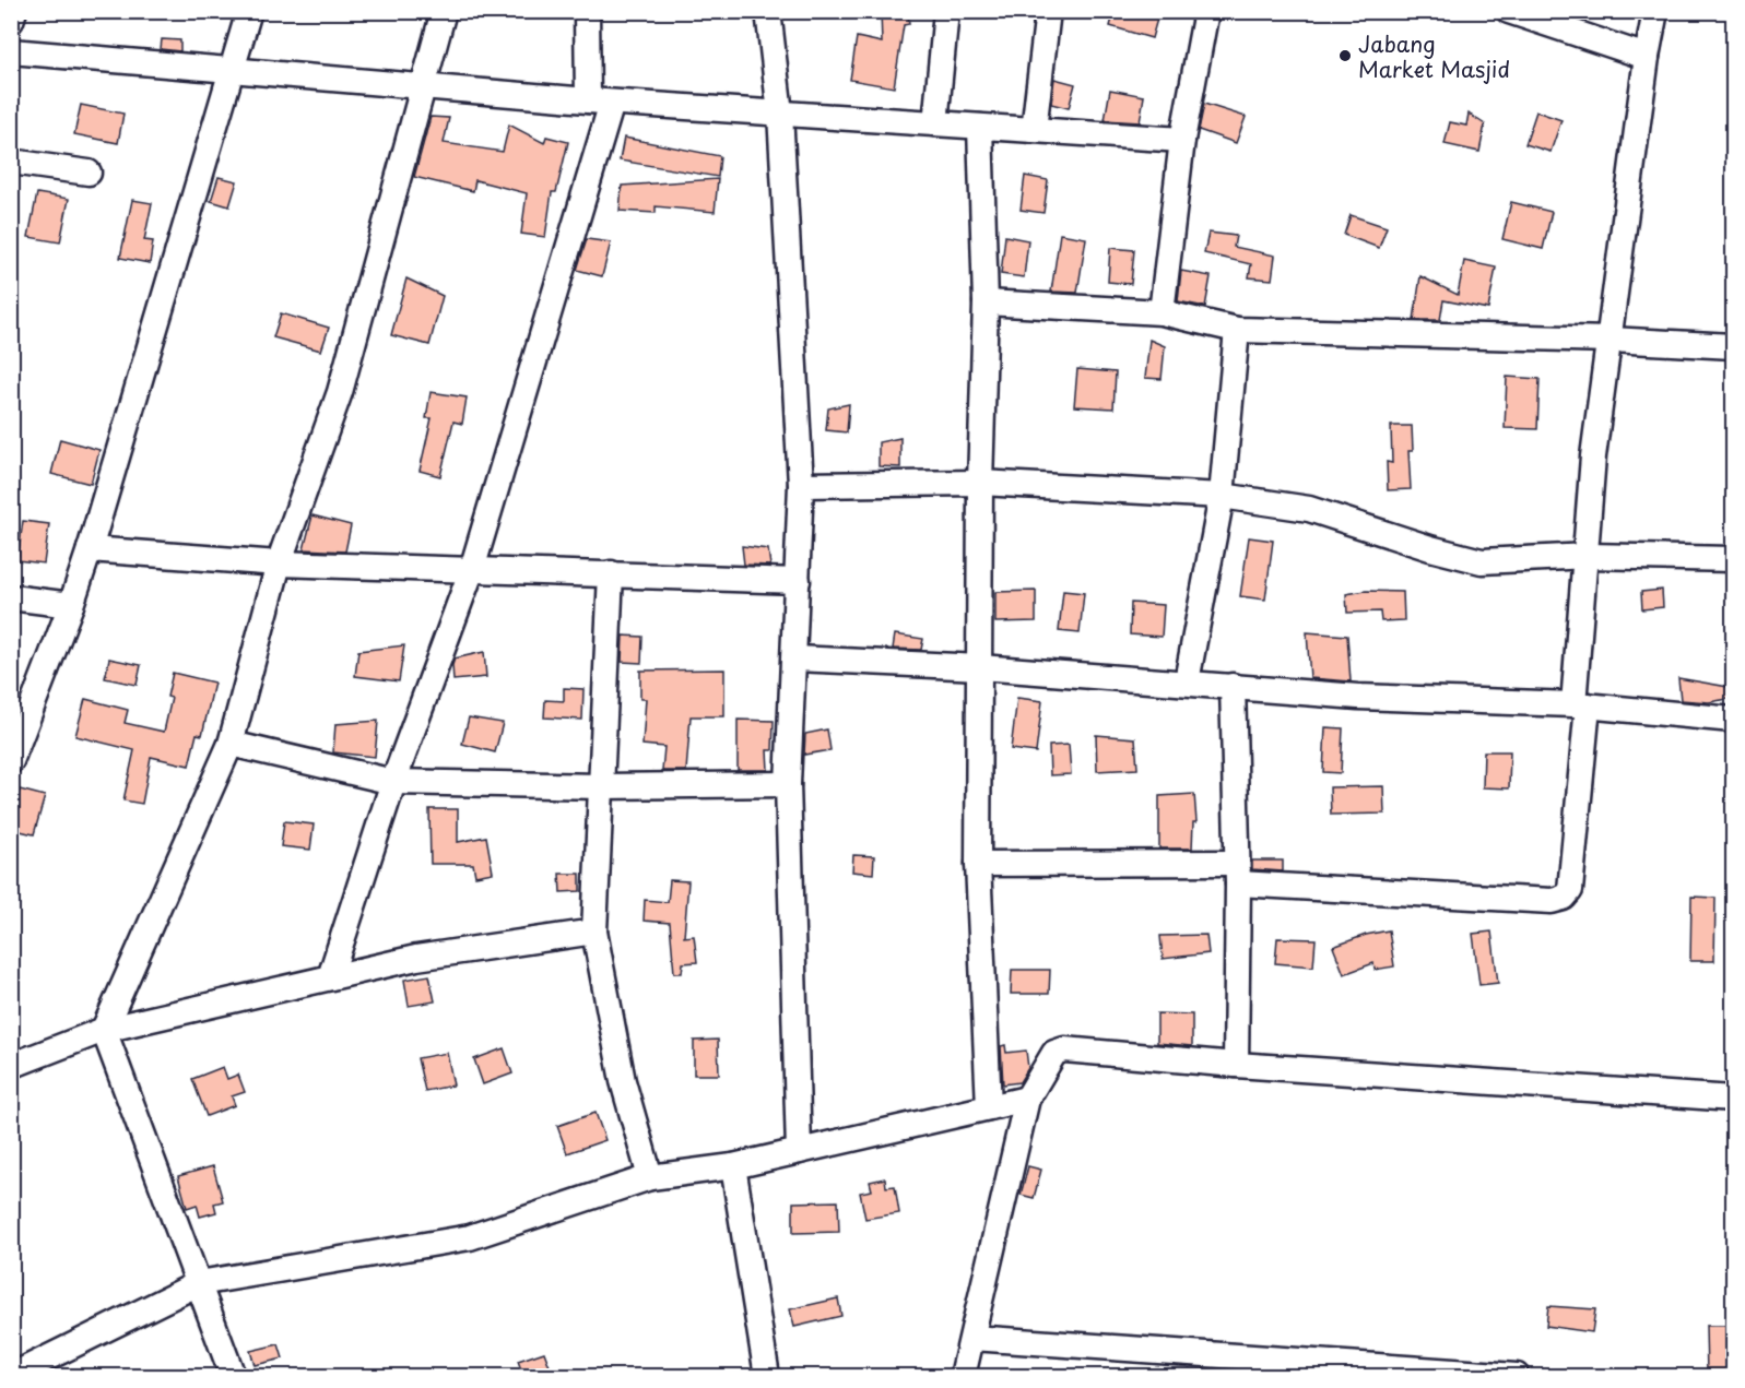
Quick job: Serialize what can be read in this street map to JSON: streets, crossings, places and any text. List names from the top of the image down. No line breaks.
{"places":["Jabang Market Masjid"]}
